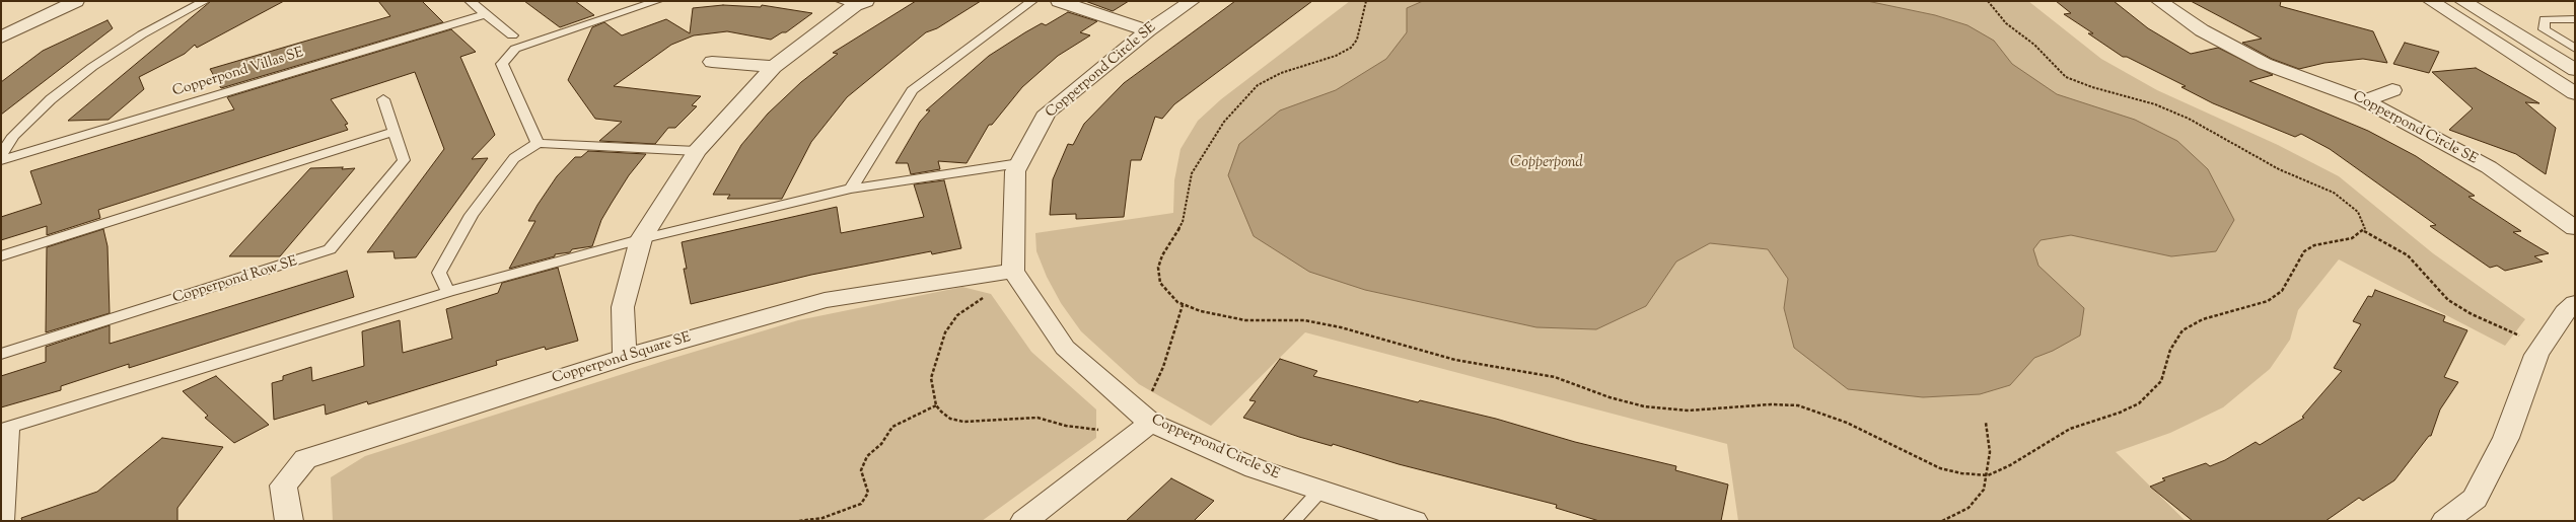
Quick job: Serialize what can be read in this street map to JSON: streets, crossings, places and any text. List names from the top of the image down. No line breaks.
{"streets":{"street":["Copperpond Circle SE","Copperpond Square SE"],"lane":["Copperpond Villas SE","Copperpond Row SE"]},"crossings":[["Copperpond Circle SE","Copperpond Square SE"]],"water":["Copperpond"]}
